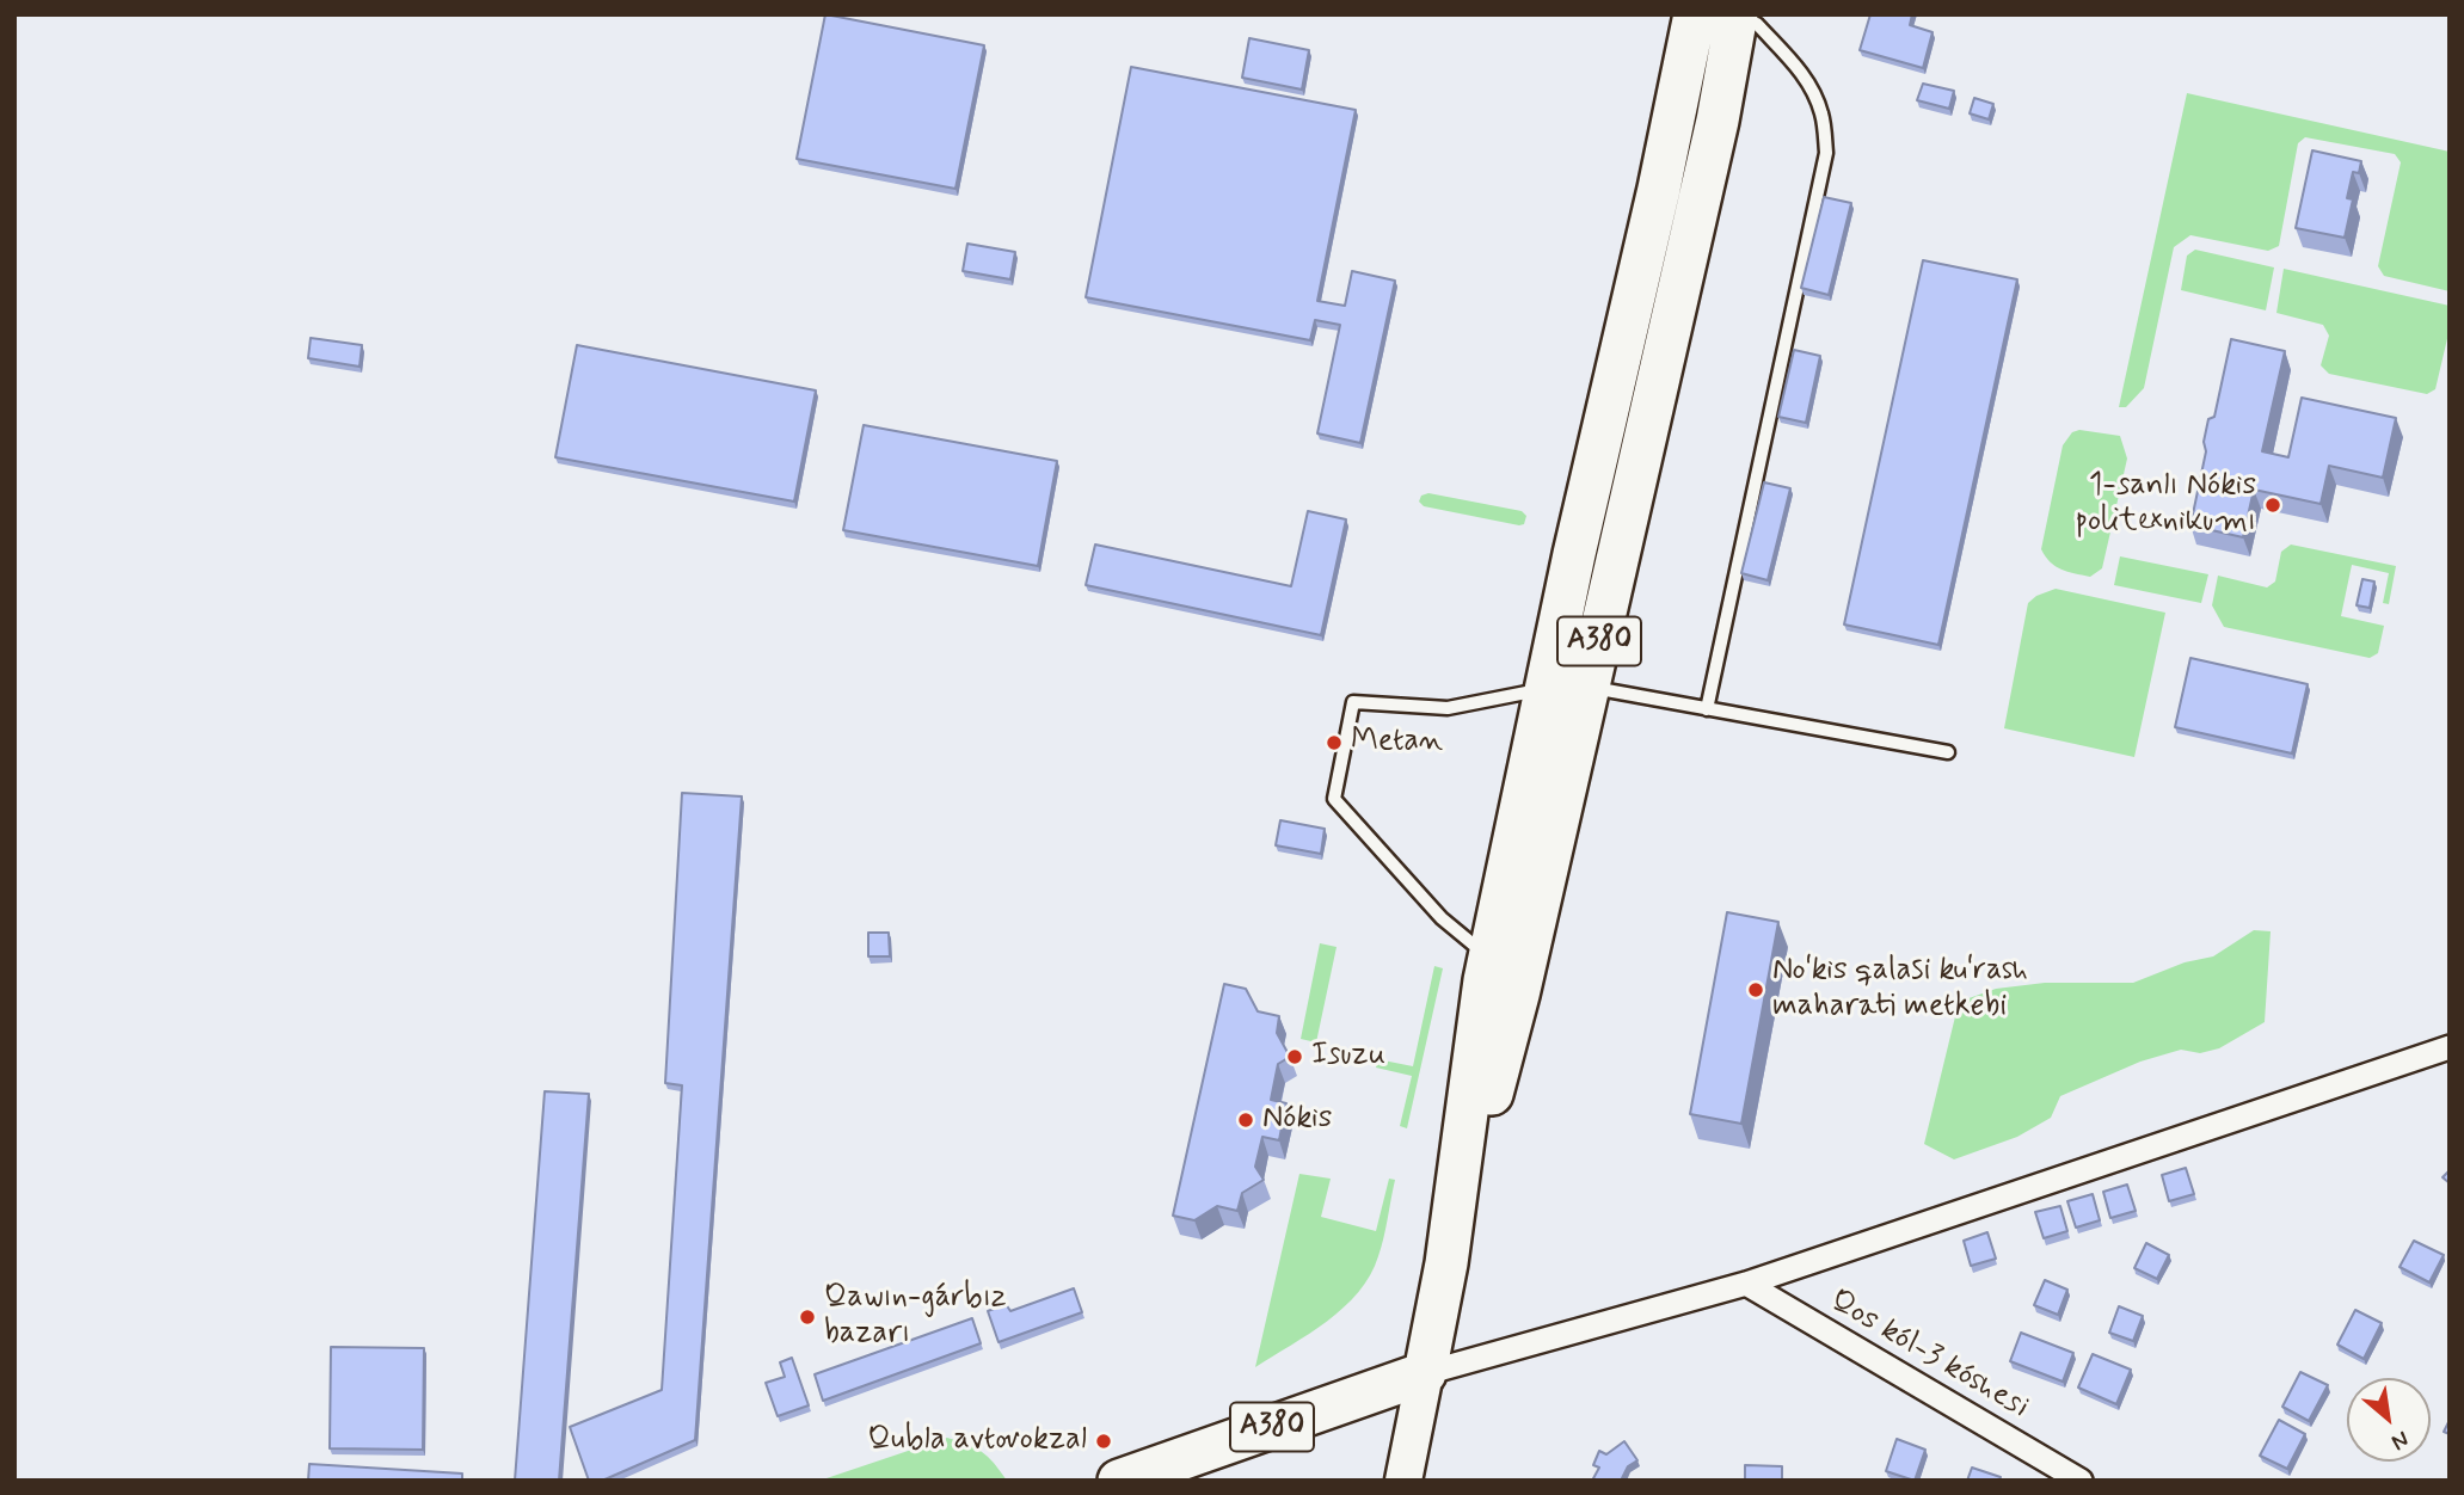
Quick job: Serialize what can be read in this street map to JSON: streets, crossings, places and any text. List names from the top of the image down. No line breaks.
{"streets":{"highway":["A380"],"street":["Qos kól-3 kóshesi"]},"places":["1-sanlı Nókis politexnikumı","Metan","Noʻkis qalasi kuʻrash maharati metkebi","Isuzu","Nókis","Qawın-ǵarbız bazarı","Qubla avtovokzal"],"north":"bottom right"}
